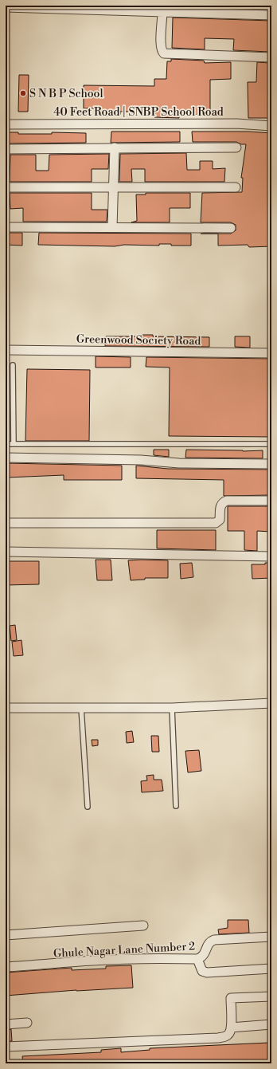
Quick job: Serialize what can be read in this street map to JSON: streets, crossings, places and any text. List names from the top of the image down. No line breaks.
{"streets":{"street":["40 Feet Road | SNBP School Road","Greenwood Society Road","Ghule Nagar Lane Number 2"]},"places":["S N B P School"]}
